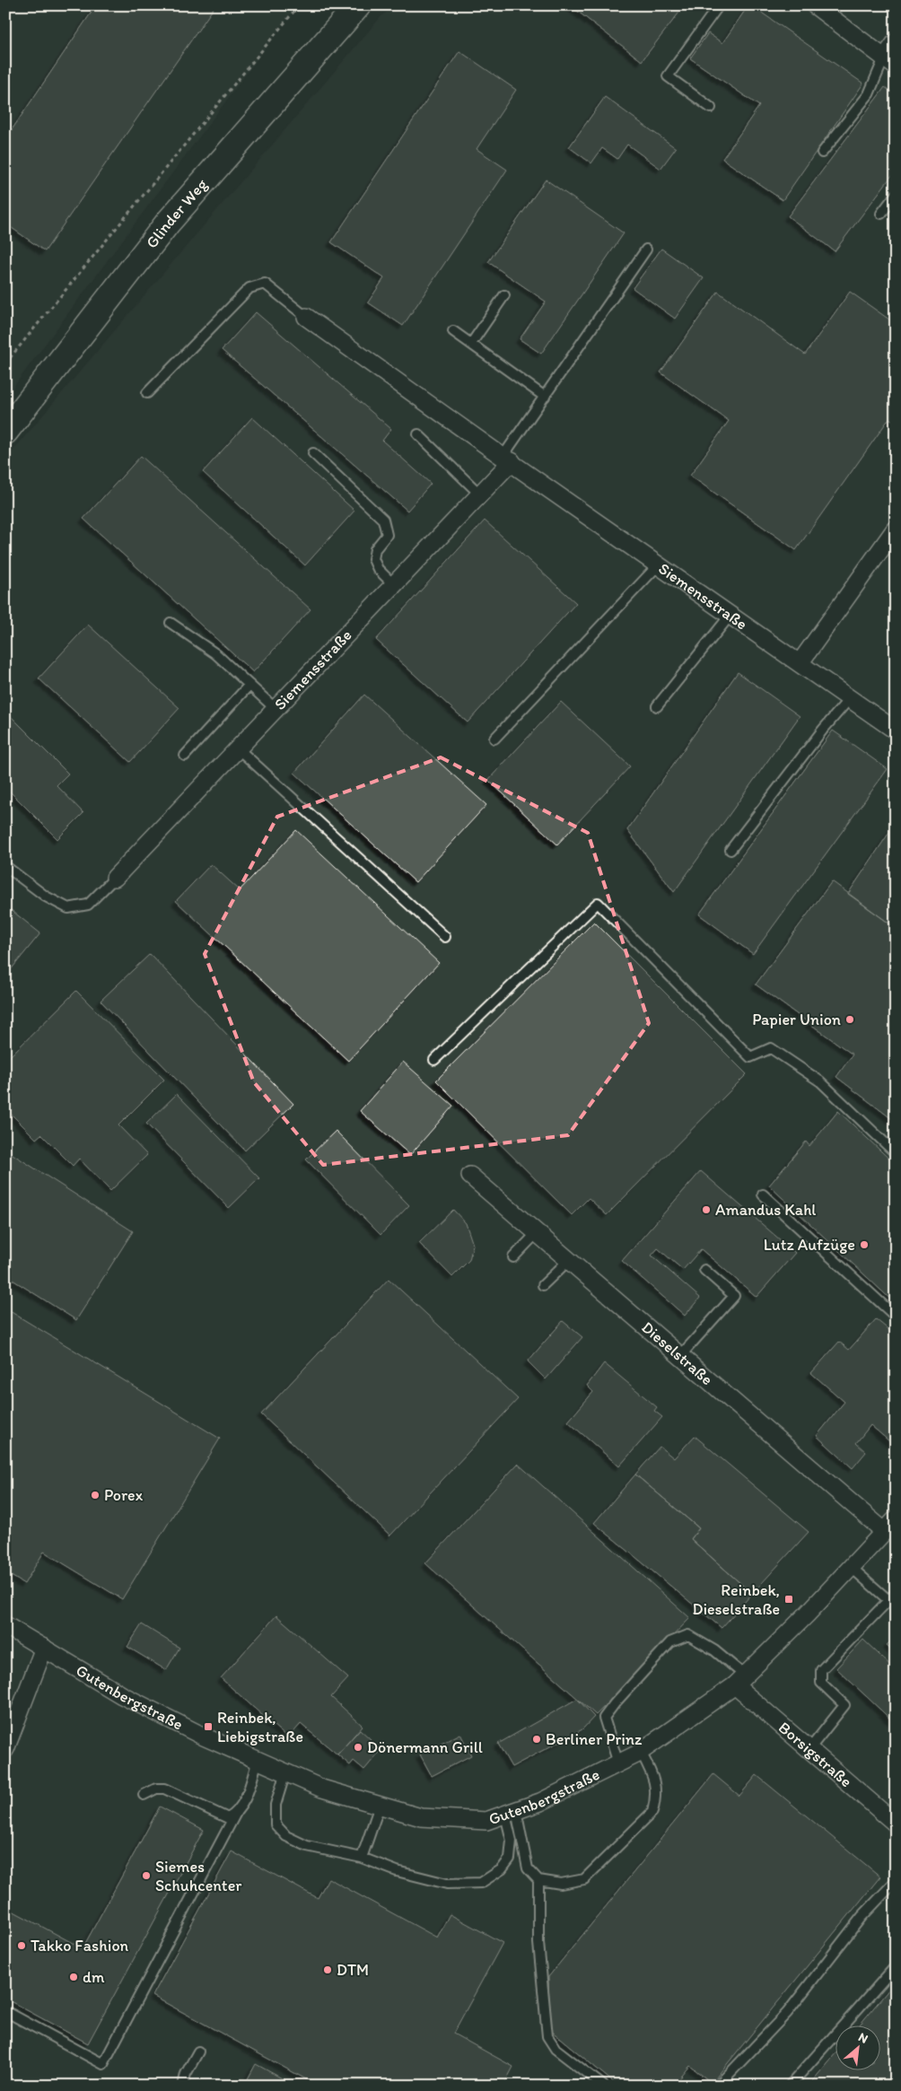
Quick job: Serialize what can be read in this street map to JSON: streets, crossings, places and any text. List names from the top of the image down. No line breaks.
{"streets":{"main road":["Glinder Weg"],"street":["Siemensstraße","Dieselstraße","Gutenbergstraße","Borsigstraße"]},"crossings":[["Dieselstraße","Gutenbergstraße"],["Gutenbergstraße","Borsigstraße"]],"places":{"other":["Papier Union","Amandus Kahl","Lutz Aufzüge","Porex","Berliner Prinz","Dönermann Grill","Siemes Schuhcenter","Takko Fashion","DTM","dm"],"transit":["Reinbek, Dieselstraße","Reinbek, Liebigstraße"]},"north":"top right"}
